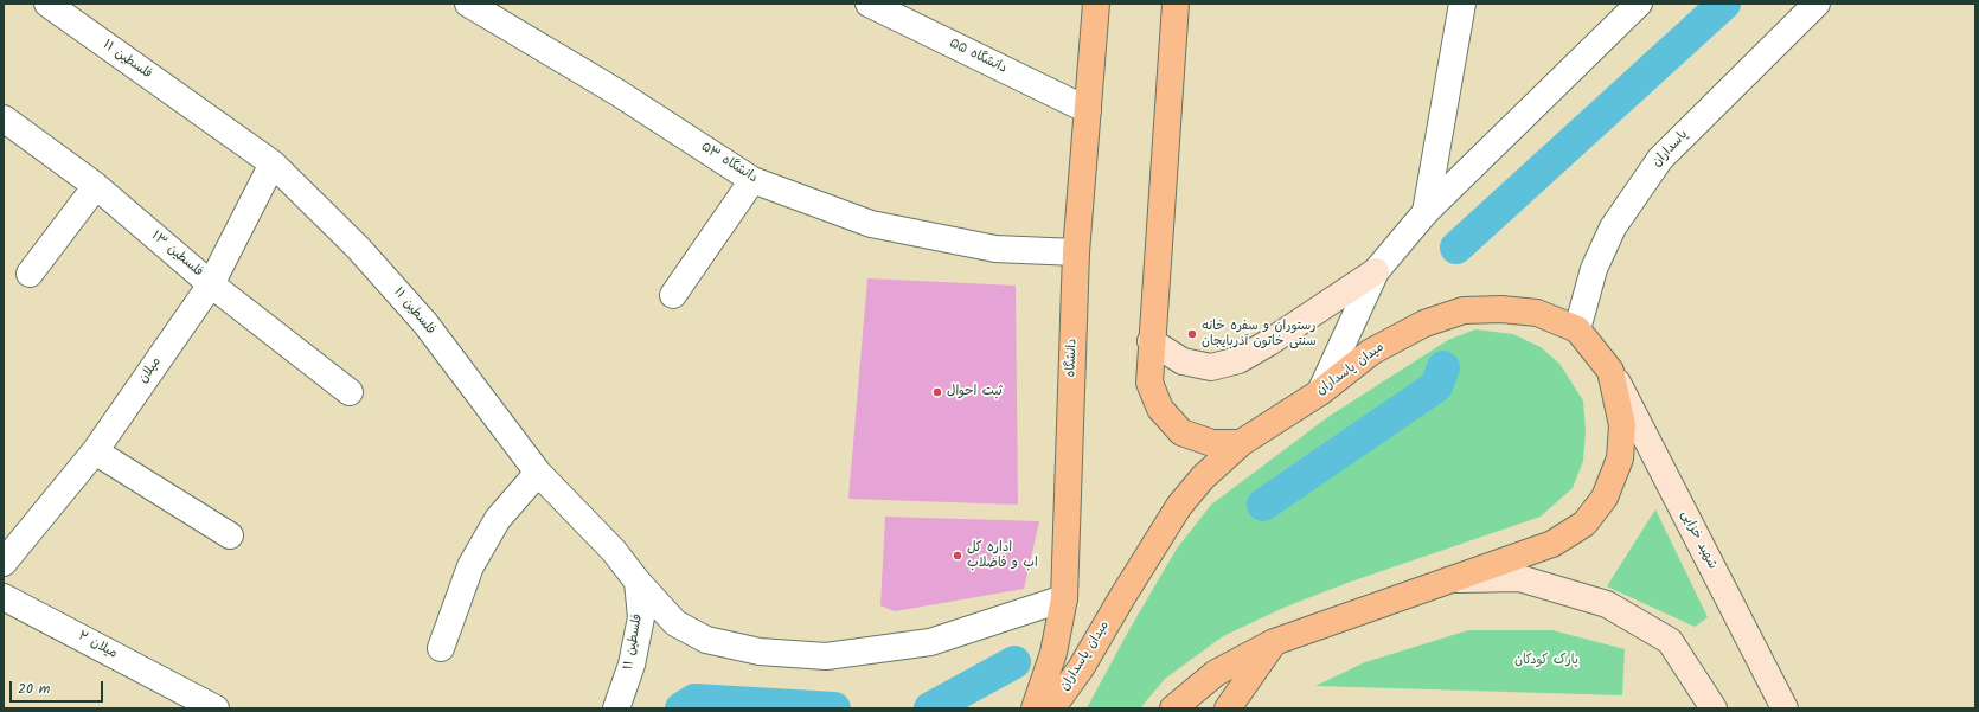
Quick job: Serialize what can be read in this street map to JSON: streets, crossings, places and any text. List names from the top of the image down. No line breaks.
{"streets":{"main road":["دانشگاه","میدان پاسداران","شهید خزایی"],"street":["دانشگاه ۵۵","فلسطین ۱۱","پاسداران","دانشگاه ۵۳","فلسطین ۱۳","میلان","میلان ۲"]},"crossings":[["دانشگاه ۵۵","دانشگاه"],["فلسطین ۱۱","میلان"],["پاسداران","میدان پاسداران"],["دانشگاه ۵۳","دانشگاه"],["فلسطین ۱۳","میلان"],["میدان پاسداران","شهید خزایی"]],"parks":["پارک کودکان"],"places":["رستوران و سفره خانه سنتی خاتون آذربایجان","ثبت احوال","اداره کل اب و فاضلاب"],"scale_bar":"20 m"}
